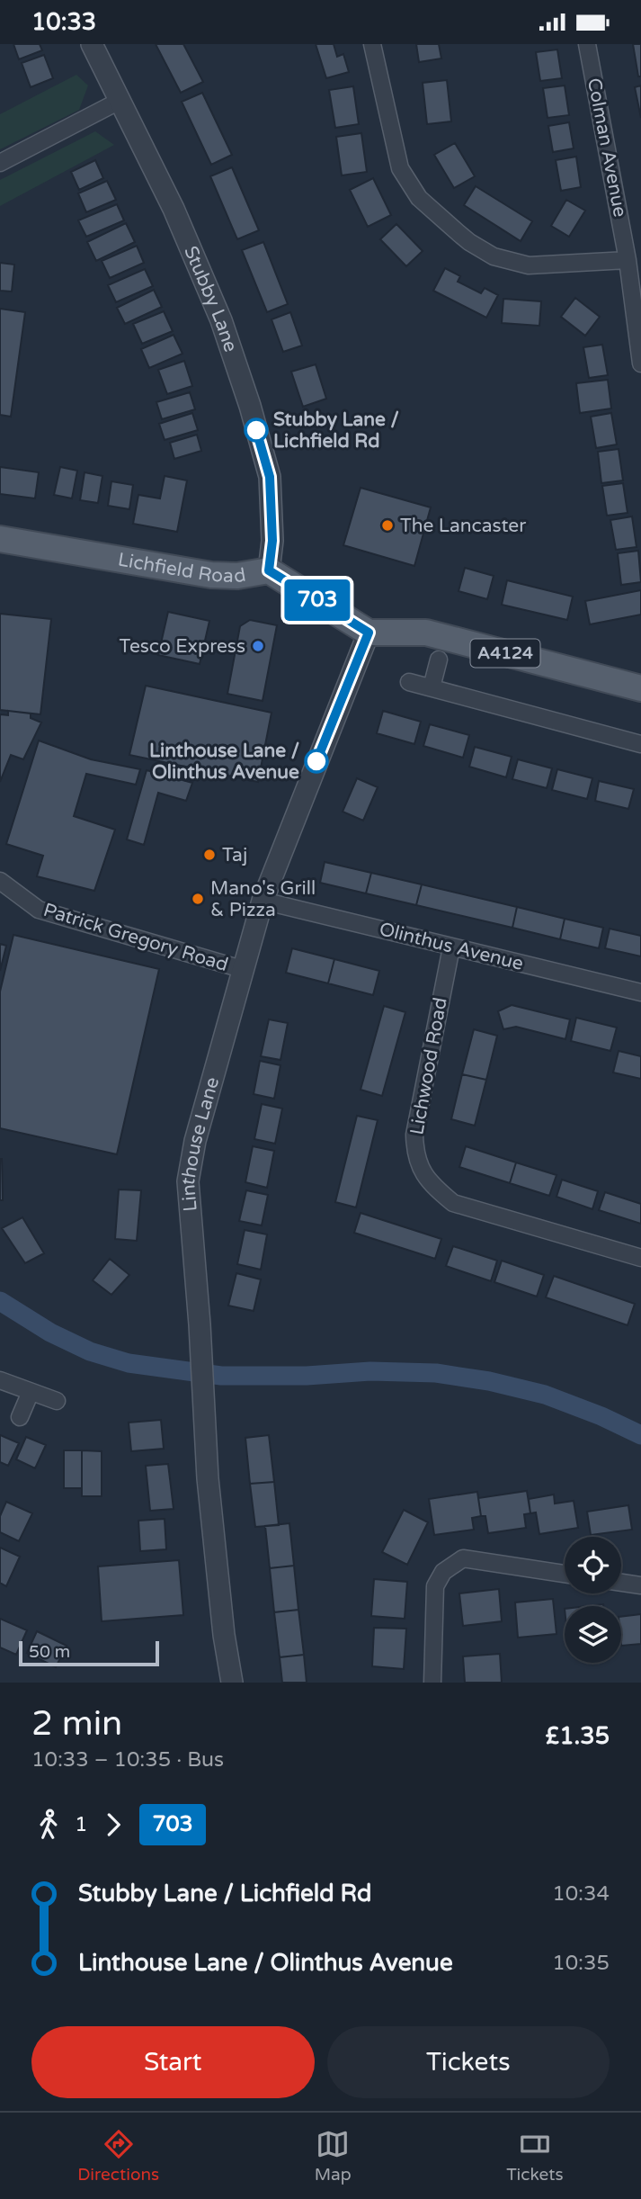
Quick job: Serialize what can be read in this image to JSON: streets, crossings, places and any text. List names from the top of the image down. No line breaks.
{"streets":{"main road":["Lichfield Road","A4124"],"street":["Colman Avenue","Stubby Lane","Patrick Gregory Road","Olinthus Avenue","Lichwood Road","Linthouse Lane"]},"crossings":[["Stubby Lane","Lichfield Road"],["Lichfield Road","A4124"],["Lichfield Road","Linthouse Lane"],["A4124","Linthouse Lane"],["Patrick Gregory Road","Linthouse Lane"],["Olinthus Avenue","Lichwood Road"],["Olinthus Avenue","Linthouse Lane"]],"places":["Stubby Lane / Lichfield Rd","The Lancaster","Tesco Express","Linthouse Lane / Olinthus Avenue","Taj","Mano's Grill & Pizza"],"lines":["bus line 703"],"scale_bar":"50 m","page":{"status":"10:33","on_map":"703","scale":"50 m","heading":["2 min","10:33 – 10:35 · Bus","£1.35"],"legs":["1","703"],"list":[{"name":"Stubby Lane / Lichfield Rd","value":"10:34"},{"name":"Linthouse Lane / Olinthus Avenue","value":"10:35"}],"buttons":["Start","Tickets"],"tabs":["Directions","Map","Tickets"]}}
